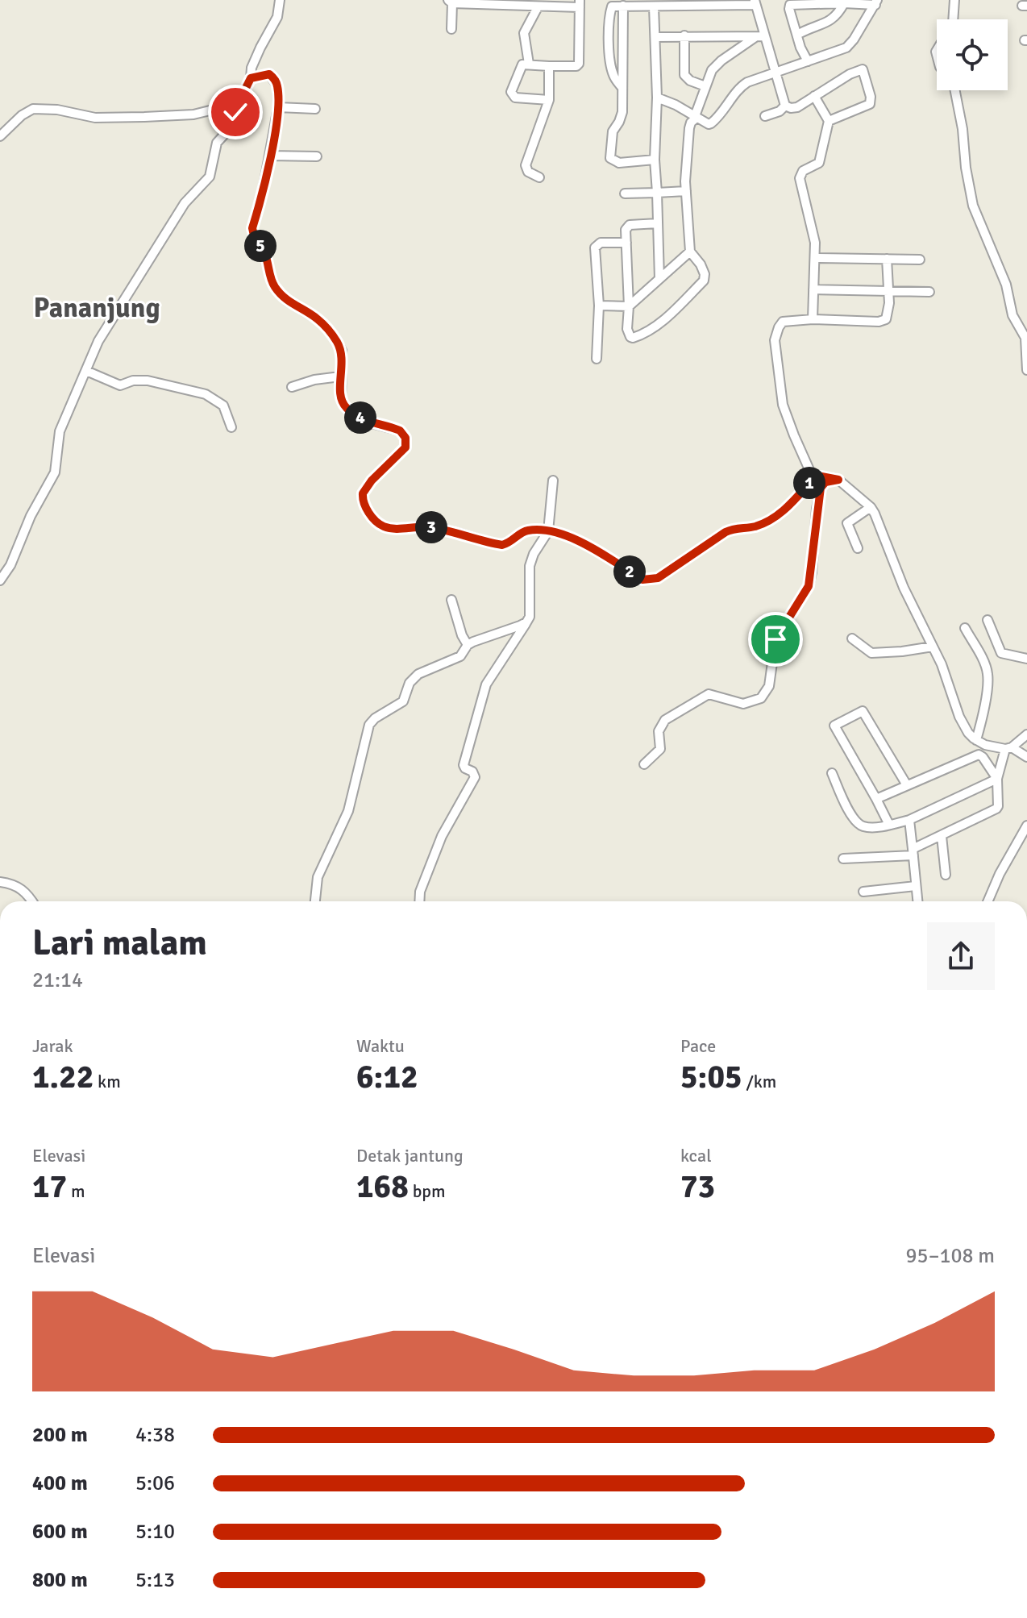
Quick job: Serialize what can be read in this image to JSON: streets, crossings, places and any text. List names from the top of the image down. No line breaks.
{"districts":["Pananjung"],"page":{"pins":["5","4","1","3","2"],"heading":["Lari malam","21:14"],"stats":[["Jarak","1.22 km"],["Waktu","6:12"],["Pace","5:05 /km"],["Elevasi","17 m"],["Detak jantung","168 bpm"],["kcal","73"]],"chart":["Elevasi","95–108 m"],"list":[{"name":"200 m","note":"4:38"},{"name":"400 m","note":"5:06"},{"name":"600 m","note":"5:10"},{"name":"800 m","note":"5:13"}]}}
